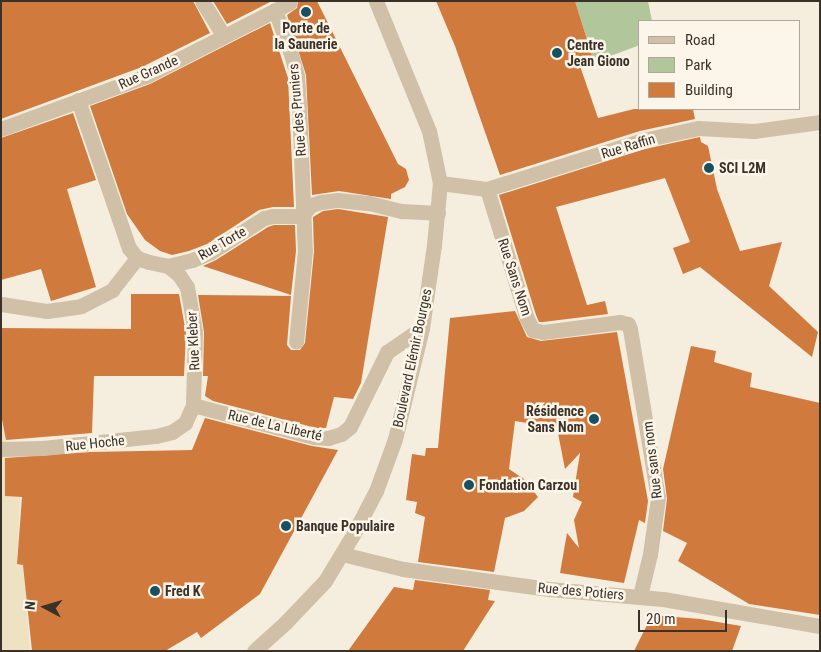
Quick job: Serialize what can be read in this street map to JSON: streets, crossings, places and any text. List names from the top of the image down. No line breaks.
{"streets":{"street":["Rue Grande","Rue des Pruniers","Rue Raffin","Rue Torte","Rue Sans Nom","Rue Kleber","Boulevard Elémir Bourges","Rue de La Liberté","Rue Hoche","Rue sans nom","Rue des Potiers"]},"crossings":[["Rue Grande","Rue des Pruniers"],["Rue des Pruniers","Rue Torte"],["Rue Raffin","Rue Sans Nom"],["Rue Raffin","Boulevard Elémir Bourges"],["Rue Torte","Rue Kleber"],["Rue Torte","Boulevard Elémir Bourges"],["Rue Sans Nom","Rue sans nom"],["Rue Kleber","Rue de La Liberté"],["Rue Kleber","Rue Hoche"],["Boulevard Elémir Bourges","Rue de La Liberté"],["Boulevard Elémir Bourges","Rue des Potiers"],["Rue sans nom","Rue des Potiers"]],"places":["Porte de la Saunerie","Centre Jean Giono","SCI L2M","Résidence Sans Nom","Fondation Carzou","Banque Populaire","Fred K"],"legend":["Road","Park","Building"],"scale_bar":"20 m","north":"left"}
